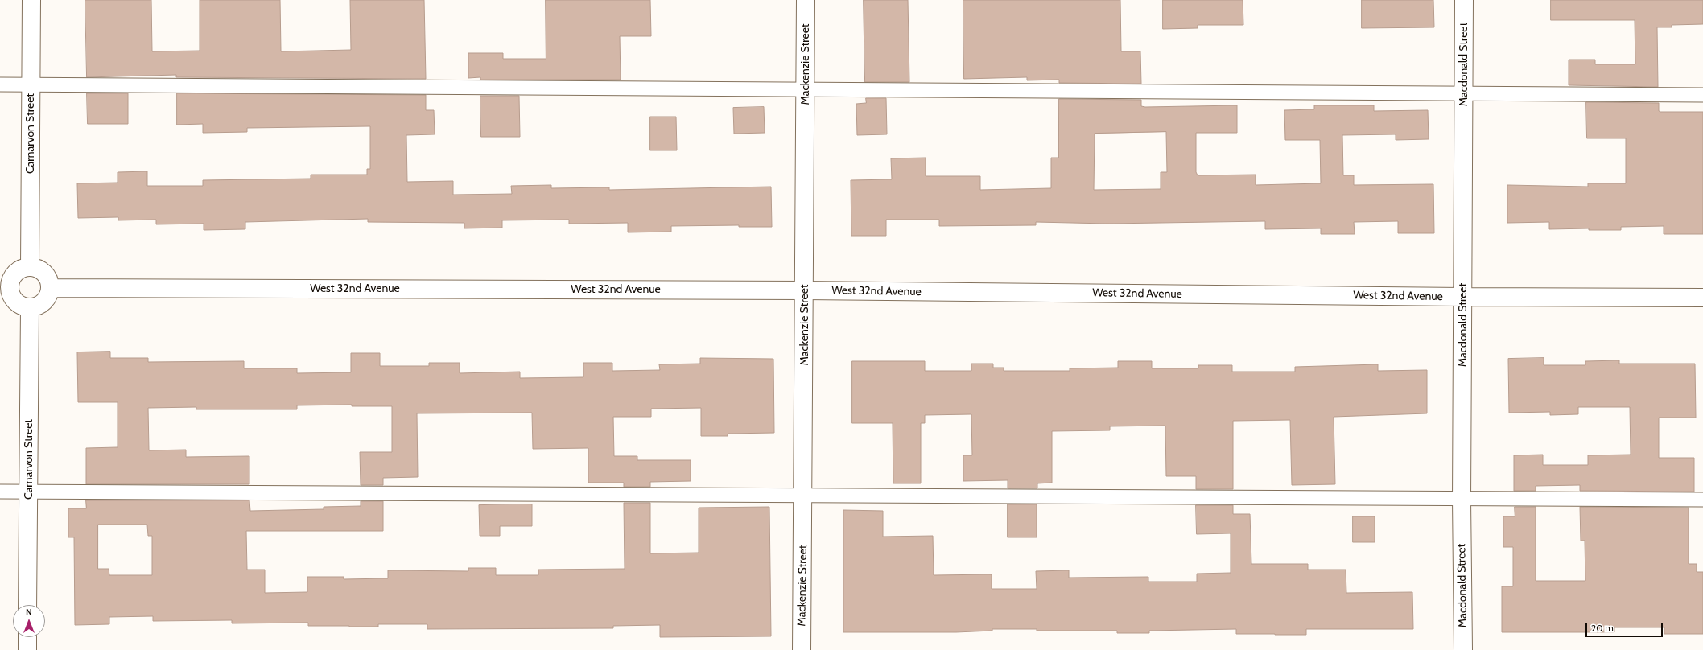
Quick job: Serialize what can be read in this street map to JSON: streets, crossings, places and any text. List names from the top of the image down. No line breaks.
{"streets":{"street":["Mackenzie Street","Macdonald Street","Carnarvon Street","West 32nd Avenue"]},"crossings":[["Mackenzie Street","West 32nd Avenue"],["Macdonald Street","West 32nd Avenue"],["Carnarvon Street","West 32nd Avenue"]],"scale_bar":"20 m","north":"top"}
